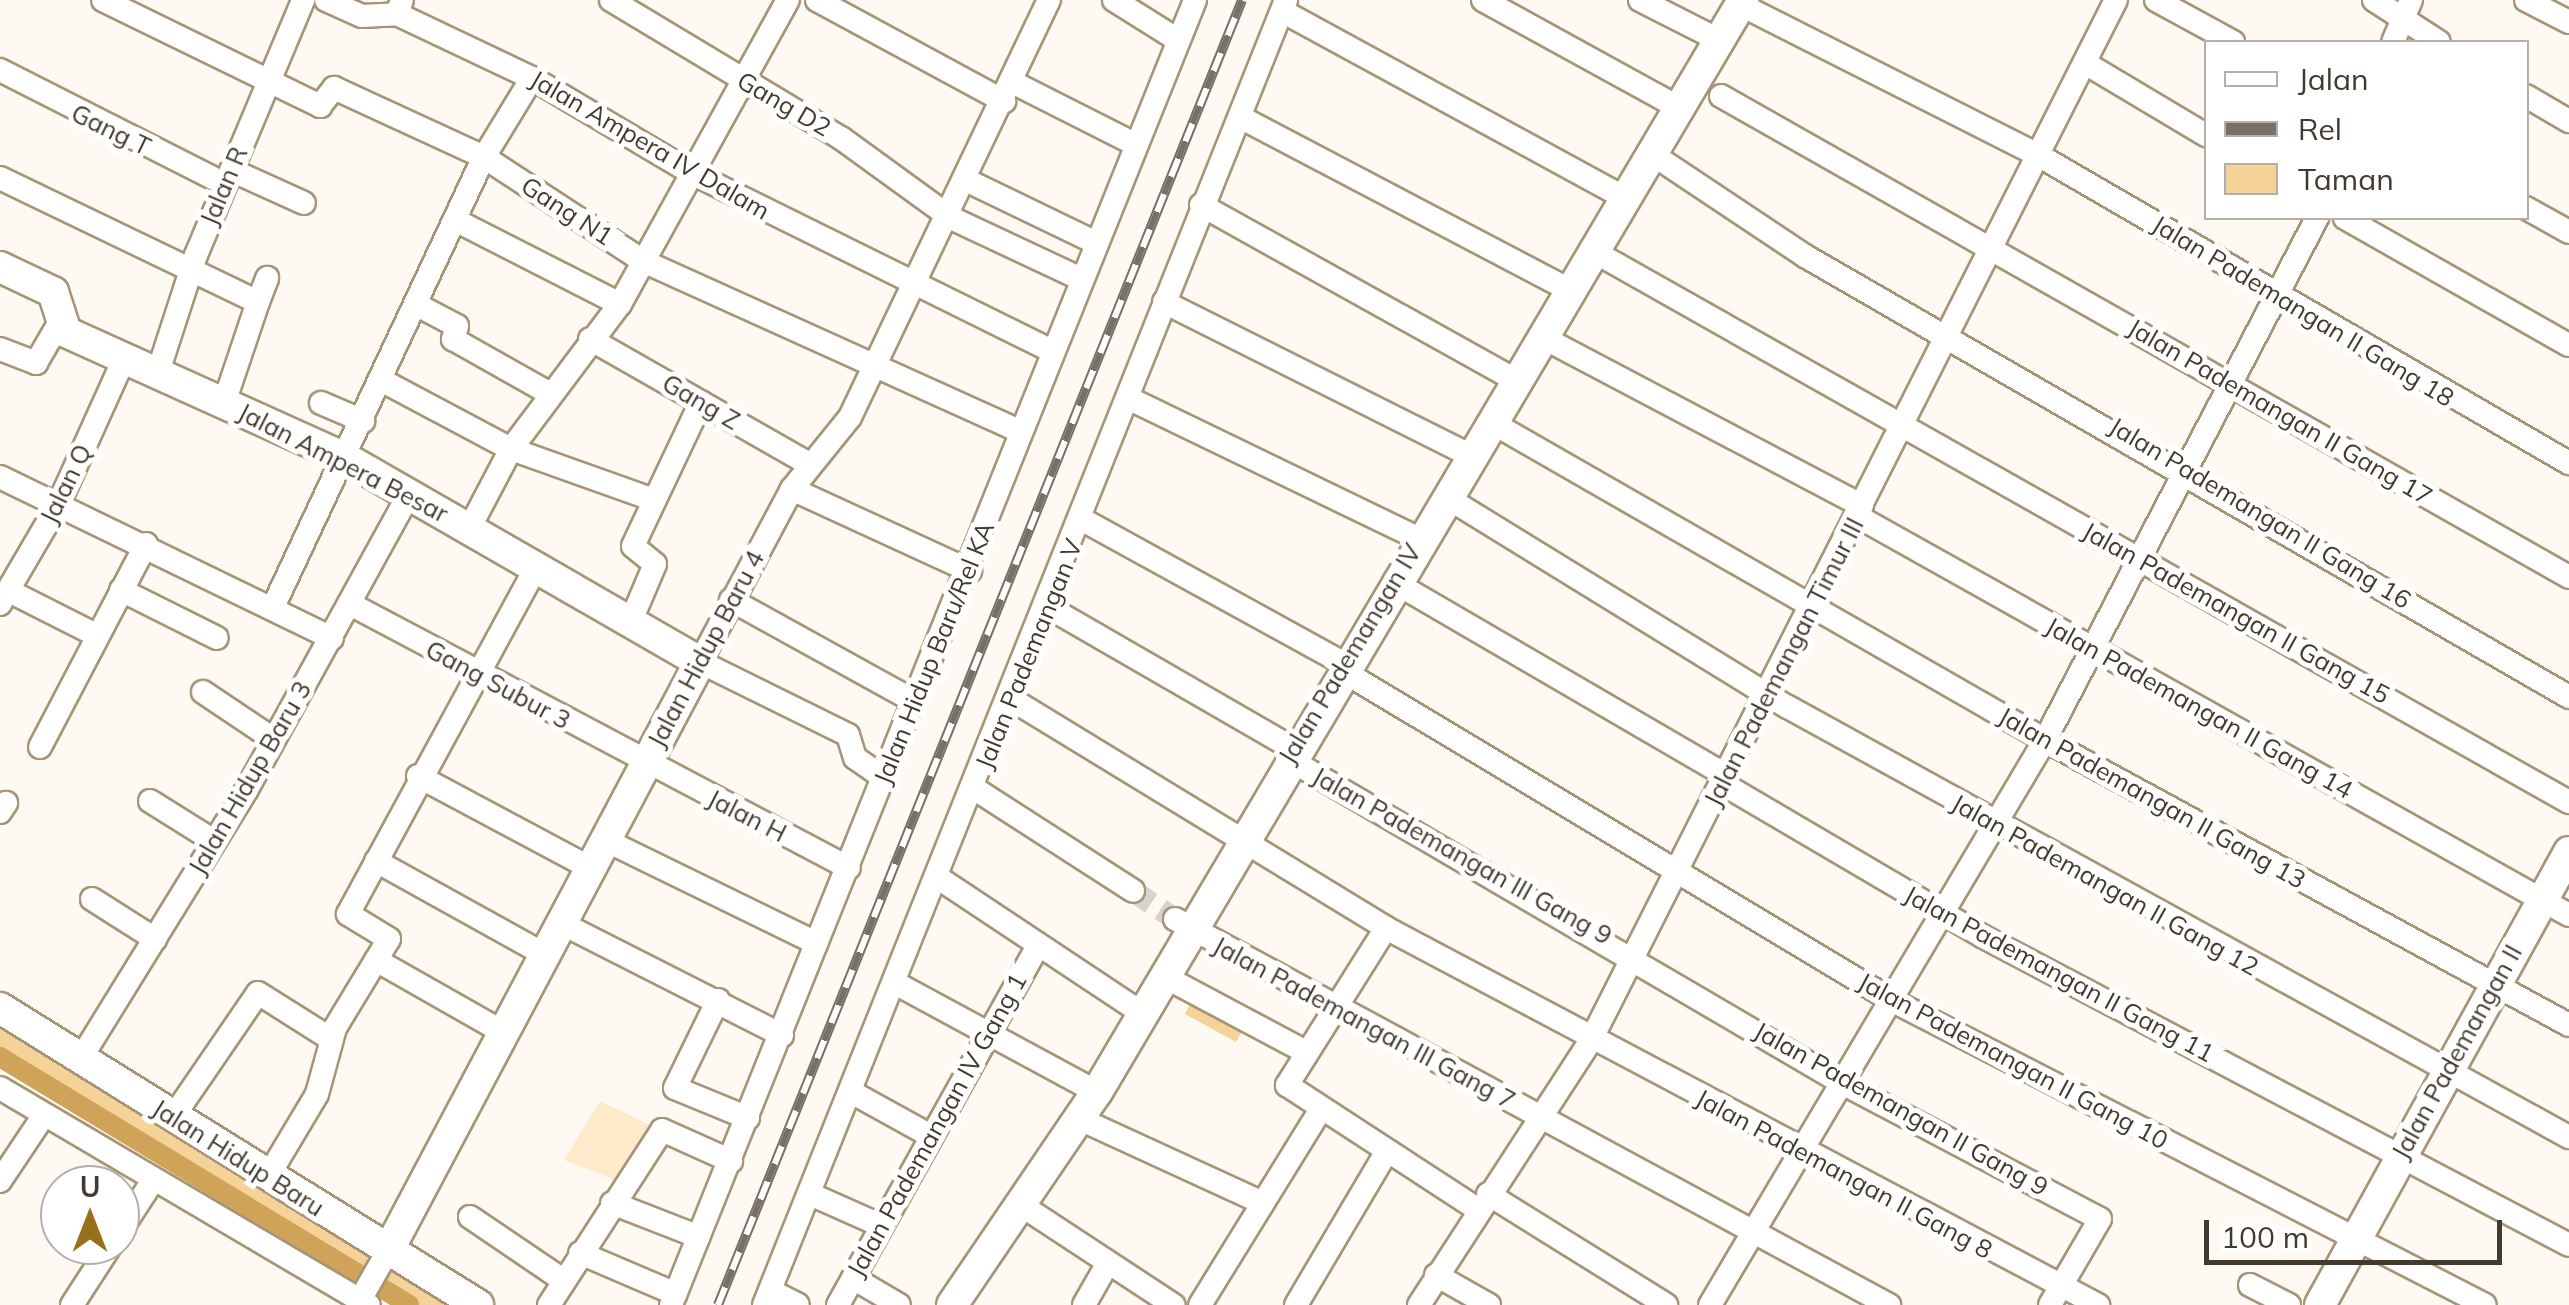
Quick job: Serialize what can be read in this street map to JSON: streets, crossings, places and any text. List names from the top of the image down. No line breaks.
{"streets":{"street":["Gang D2","Gang T","Jalan Ampera IV Dalam","Jalan R","Gang N1","Jalan Pademangan II Gang 18","Gang Z","Jalan Pademangan II Gang 17","Jalan Ampera Besar","Jalan Q","Jalan Pademangan II Gang 16","Jalan Pademangan II Gang 15","Jalan Hidup Baru 4","Jalan Hidup Baru/Rel KA","Jalan Pademangan V","Jalan Pademangan IV","Jalan Pademangan Timur III","Gang Subur 3","Jalan Pademangan II Gang 14","Jalan Hidup Baru 3","Jalan Pademangan II Gang 13","Jalan H","Jalan Pademangan III Gang 9","Jalan Pademangan II Gang 12","Jalan Pademangan II Gang 11","Jalan Pademangan III Gang 7","Jalan Pademangan II","Jalan Pademangan II Gang 10","Jalan Pademangan II Gang 9","Jalan Pademangan IV Gang 1","Jalan Hidup Baru","Jalan Pademangan II Gang 8"]},"crossings":[["Gang D2","Jalan Hidup Baru 4"],["Gang D2","Jalan Hidup Baru/Rel KA"],["Gang T","Jalan R"],["Jalan Ampera IV Dalam","Jalan Hidup Baru 4"],["Jalan Ampera IV Dalam","Jalan Hidup Baru/Rel KA"],["Jalan R","Gang N1"],["Jalan R","Jalan Ampera Besar"],["Gang N1","Jalan Hidup Baru 4"],["Gang N1","Jalan Hidup Baru/Rel KA"],["Jalan Pademangan II Gang 18","Jalan Pademangan IV"],["Jalan Pademangan II Gang 18","Jalan Pademangan Timur III"],["Gang Z","Jalan Hidup Baru 4"],["Jalan Pademangan II Gang 17","Jalan Pademangan Timur III"],["Jalan Ampera Besar","Jalan Q"],["Jalan Ampera Besar","Jalan Hidup Baru 4"],["Jalan Ampera Besar","Jalan Hidup Baru 3"],["Jalan Pademangan II Gang 16","Jalan Pademangan IV"],["Jalan Pademangan II Gang 16","Jalan Pademangan Timur III"],["Jalan Pademangan II Gang 15","Jalan Pademangan IV"],["Jalan Pademangan II Gang 15","Jalan Pademangan Timur III"],["Jalan Hidup Baru 4","Gang Subur 3"],["Jalan Hidup Baru 4","Jalan H"],["Jalan Hidup Baru 4","Jalan Hidup Baru"],["Jalan Hidup Baru/Rel KA","Jalan H"],["Jalan Pademangan V","Jalan Pademangan III Gang 9"],["Jalan Pademangan V","Jalan Pademangan II Gang 10"],["Jalan Pademangan V","Jalan Pademangan II Gang 8"],["Jalan Pademangan IV","Jalan Pademangan II Gang 14"],["Jalan Pademangan IV","Jalan Pademangan II Gang 13"],["Jalan Pademangan IV","Jalan Pademangan III Gang 9"],["Jalan Pademangan IV","Jalan Pademangan II Gang 12"],["Jalan Pademangan IV","Jalan Pademangan II Gang 11"],["Jalan Pademangan IV","Jalan Pademangan III Gang 7"],["Jalan Pademangan IV","Jalan Pademangan II Gang 10"],["Jalan Pademangan IV","Jalan Pademangan II Gang 8"],["Jalan Pademangan Timur III","Jalan Pademangan II Gang 14"],["Jalan Pademangan Timur III","Jalan Pademangan II Gang 13"],["Jalan Pademangan Timur III","Jalan Pademangan III Gang 9"],["Jalan Pademangan Timur III","Jalan Pademangan II Gang 12"],["Jalan Pademangan Timur III","Jalan Pademangan II Gang 11"],["Jalan Pademangan Timur III","Jalan Pademangan III Gang 7"],["Jalan Pademangan Timur III","Jalan Pademangan II Gang 10"],["Jalan Pademangan Timur III","Jalan Pademangan II Gang 9"],["Jalan Pademangan Timur III","Jalan Pademangan II Gang 8"],["Gang Subur 3","Jalan Hidup Baru 3"],["Gang Subur 3","Jalan H"],["Jalan Pademangan II Gang 14","Jalan Pademangan II"],["Jalan Hidup Baru 3","Jalan Hidup Baru"],["Jalan Pademangan II Gang 13","Jalan Pademangan II"],["Jalan Pademangan III Gang 9","Jalan Pademangan II Gang 9"],["Jalan Pademangan II Gang 12","Jalan Pademangan II"],["Jalan Pademangan II Gang 11","Jalan Pademangan II"],["Jalan Pademangan II","Jalan Pademangan II Gang 10"],["Jalan Pademangan II Gang 9","Jalan Pademangan II Gang 8"]],"legend":["Jalan","Rel","Taman"],"scale_bar":"100 m","north":"top"}
